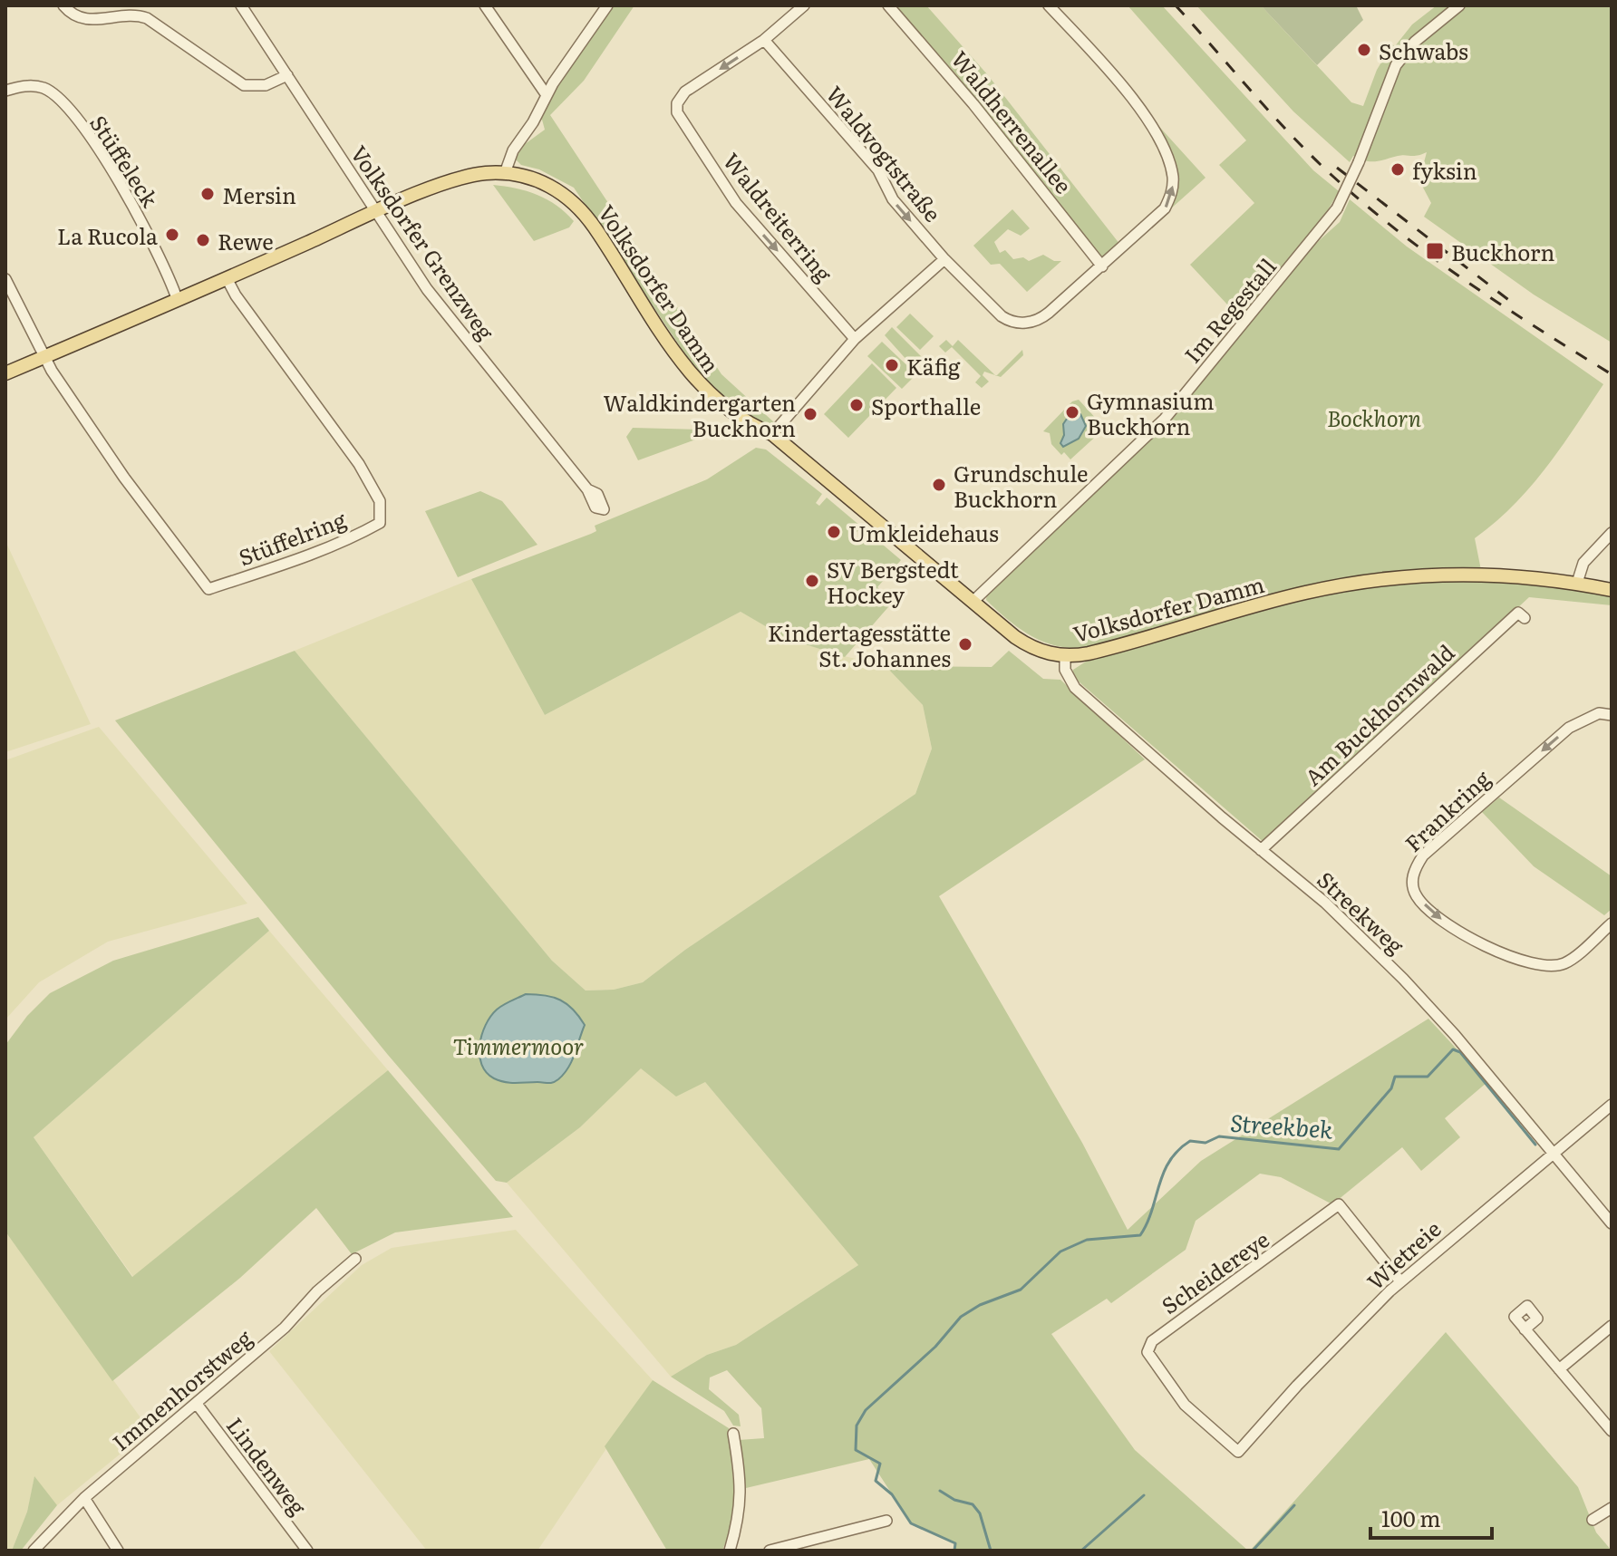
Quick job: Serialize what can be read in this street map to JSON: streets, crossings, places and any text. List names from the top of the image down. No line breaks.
{"streets":{"main road":["Volksdorfer Damm"],"street":["Waldherrenallee","Waldvogtstraße","Stüffeleck","Waldreiterring","Volksdorfer Grenzweg","Im Regestall","Stüffelring","Am Buckhornwald","Frankring","Streekweg","Wietreie","Scheidereye","Immenhorstweg","Lindenweg"]},"crossings":[["Waldvogtstraße","Waldreiterring"],["Stüffeleck","Volksdorfer Damm"],["Volksdorfer Grenzweg","Volksdorfer Damm"],["Volksdorfer Damm","Im Regestall"],["Volksdorfer Damm","Stüffelring"],["Volksdorfer Damm","Streekweg"],["Am Buckhornwald","Streekweg"],["Streekweg","Wietreie"],["Wietreie","Scheidereye"],["Immenhorstweg","Lindenweg"]],"one_way":["Waldvogtstraße"],"water":["Streekbek"],"parks":["Bockhorn","Timmermoor"],"places":{"other":["Schwabs","fyksin","Mersin","La Rucola","Rewe","Käfig","Sporthalle","Gymnasium Buckhorn","Waldkindergarten Buckhorn","Grundschule Buckhorn","Umkleidehaus","SV Bergstedt Hockey","Kindertagesstätte St. Johannes"],"transit":["Buckhorn"]},"scale_bar":"100 m"}
